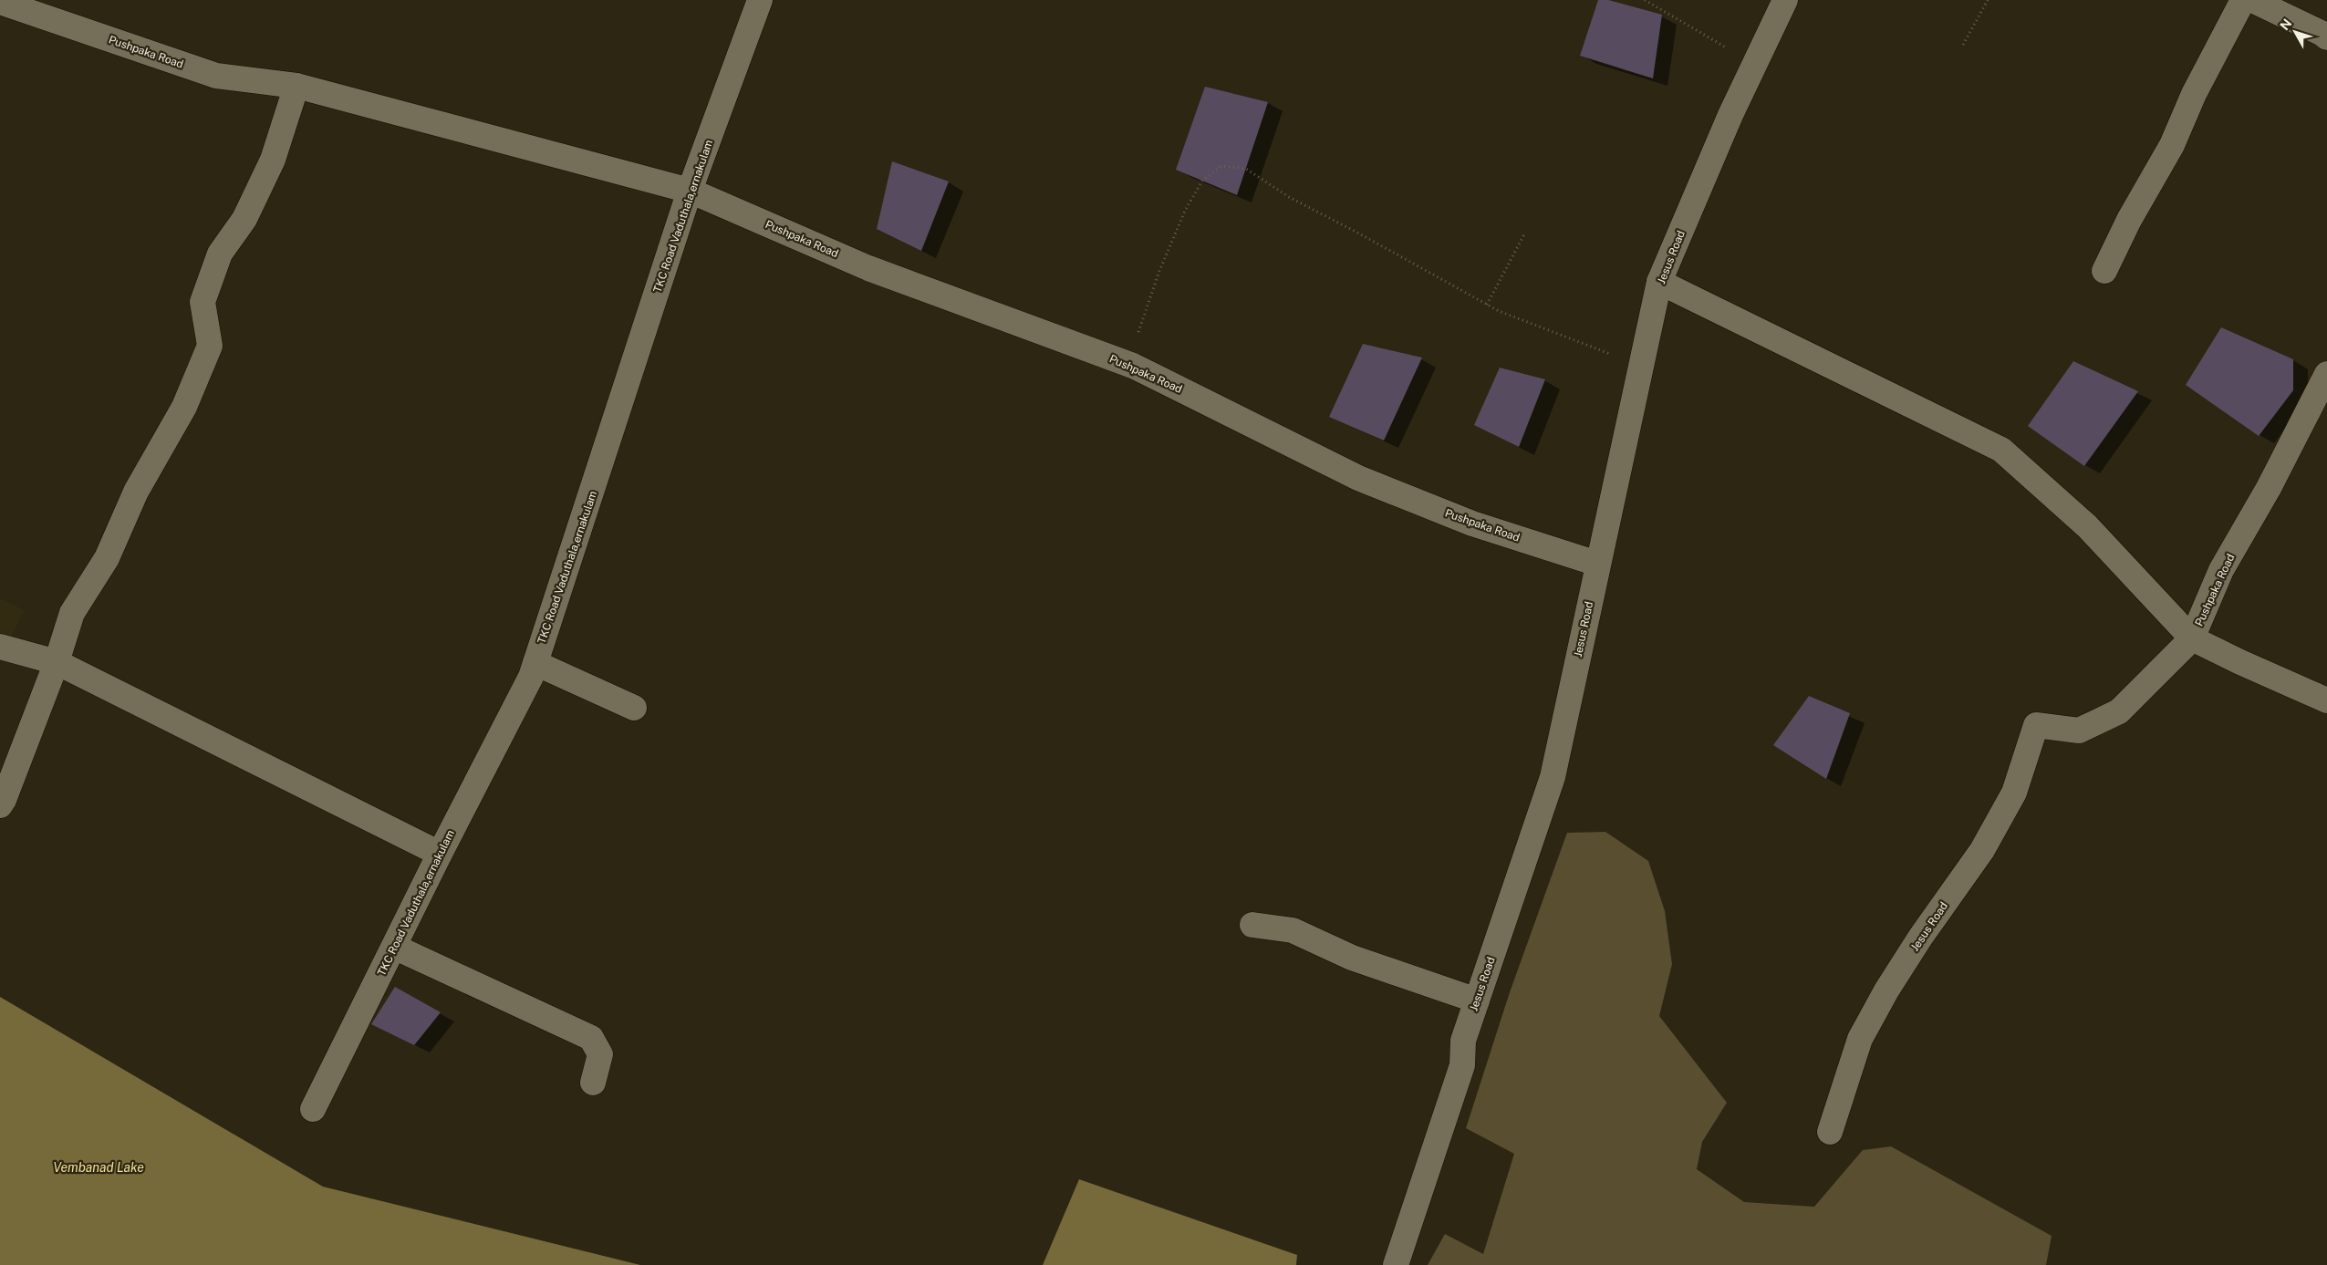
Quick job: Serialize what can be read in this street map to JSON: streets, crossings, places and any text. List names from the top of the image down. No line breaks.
{"streets":{"street":["Pushpaka Road","TKC Road Vaduthala,ernakulam","Jesus Road"]},"crossings":[["Pushpaka Road","TKC Road Vaduthala,ernakulam"],["Pushpaka Road","Jesus Road"]],"water":["Vembanad Lake"],"north":"top left"}
